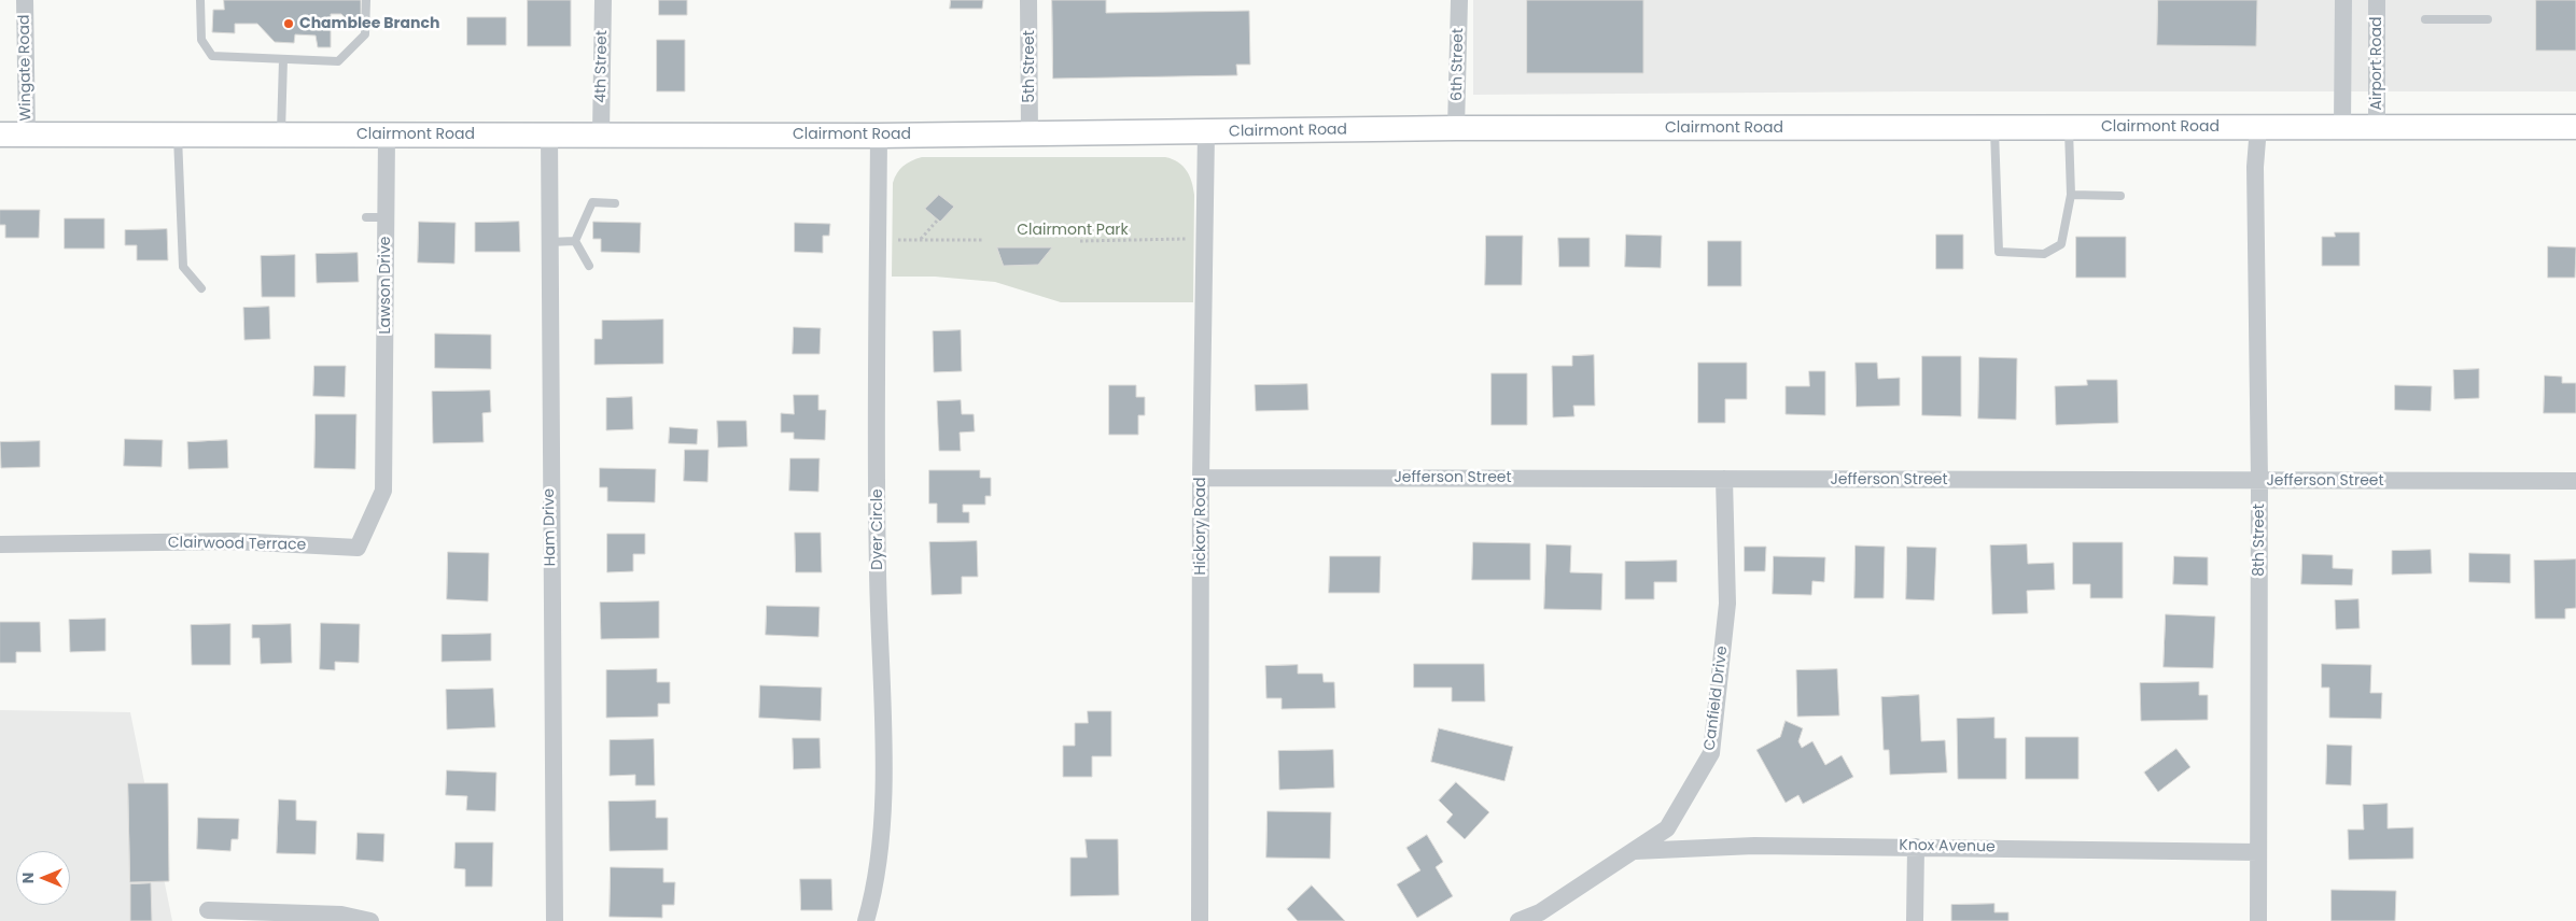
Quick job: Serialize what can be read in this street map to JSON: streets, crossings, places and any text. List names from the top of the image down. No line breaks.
{"streets":{"main road":["Clairmont Road"],"street":["Airport Road","6th Street","4th Street","5th Street","Wingate Road","Lawson Drive","Jefferson Street","Hickory Road","Ham Drive","Dyer Circle","8th Street","Clairwood Terrace","Canfield Drive","Knox Avenue"]},"crossings":[["Airport Road","Clairmont Road"],["6th Street","Clairmont Road"],["4th Street","Clairmont Road"],["5th Street","Clairmont Road"],["Wingate Road","Clairmont Road"],["Clairmont Road","Lawson Drive"],["Clairmont Road","Hickory Road"],["Clairmont Road","Ham Drive"],["Clairmont Road","Dyer Circle"],["Clairmont Road","8th Street"],["Lawson Drive","Clairwood Terrace"],["Jefferson Street","Hickory Road"],["Jefferson Street","8th Street"],["Jefferson Street","Canfield Drive"],["8th Street","Knox Avenue"],["Canfield Drive","Knox Avenue"]],"parks":["Clairmont Park"],"places":["Chamblee Branch"],"north":"left"}
